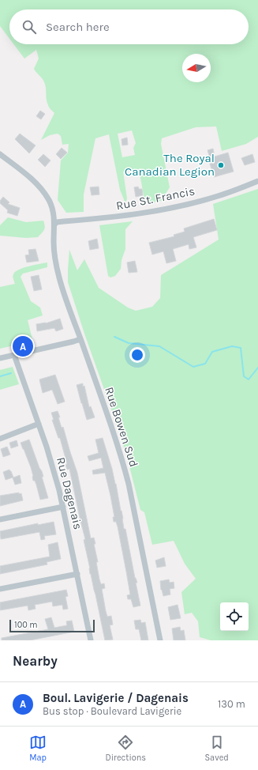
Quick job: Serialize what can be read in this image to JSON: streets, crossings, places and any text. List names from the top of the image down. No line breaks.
{"streets":{"street":["Rue St. Francis","Rue Bowen Sud","Rue Dagenais"]},"crossings":[["Rue St. Francis","Rue Bowen Sud"]],"places":["The Royal Canadian Legion"],"scale_bar":"100 m","north":"left","page":{"search":"Search here","pins":"A","scale":"100 m","heading":"Nearby","list":[{"mark":"A","name":"Boul. Lavigerie / Dagenais","note":"Bus stop · Boulevard Lavigerie","value":"130 m"}],"nav":["Map","Directions","Saved"]}}
